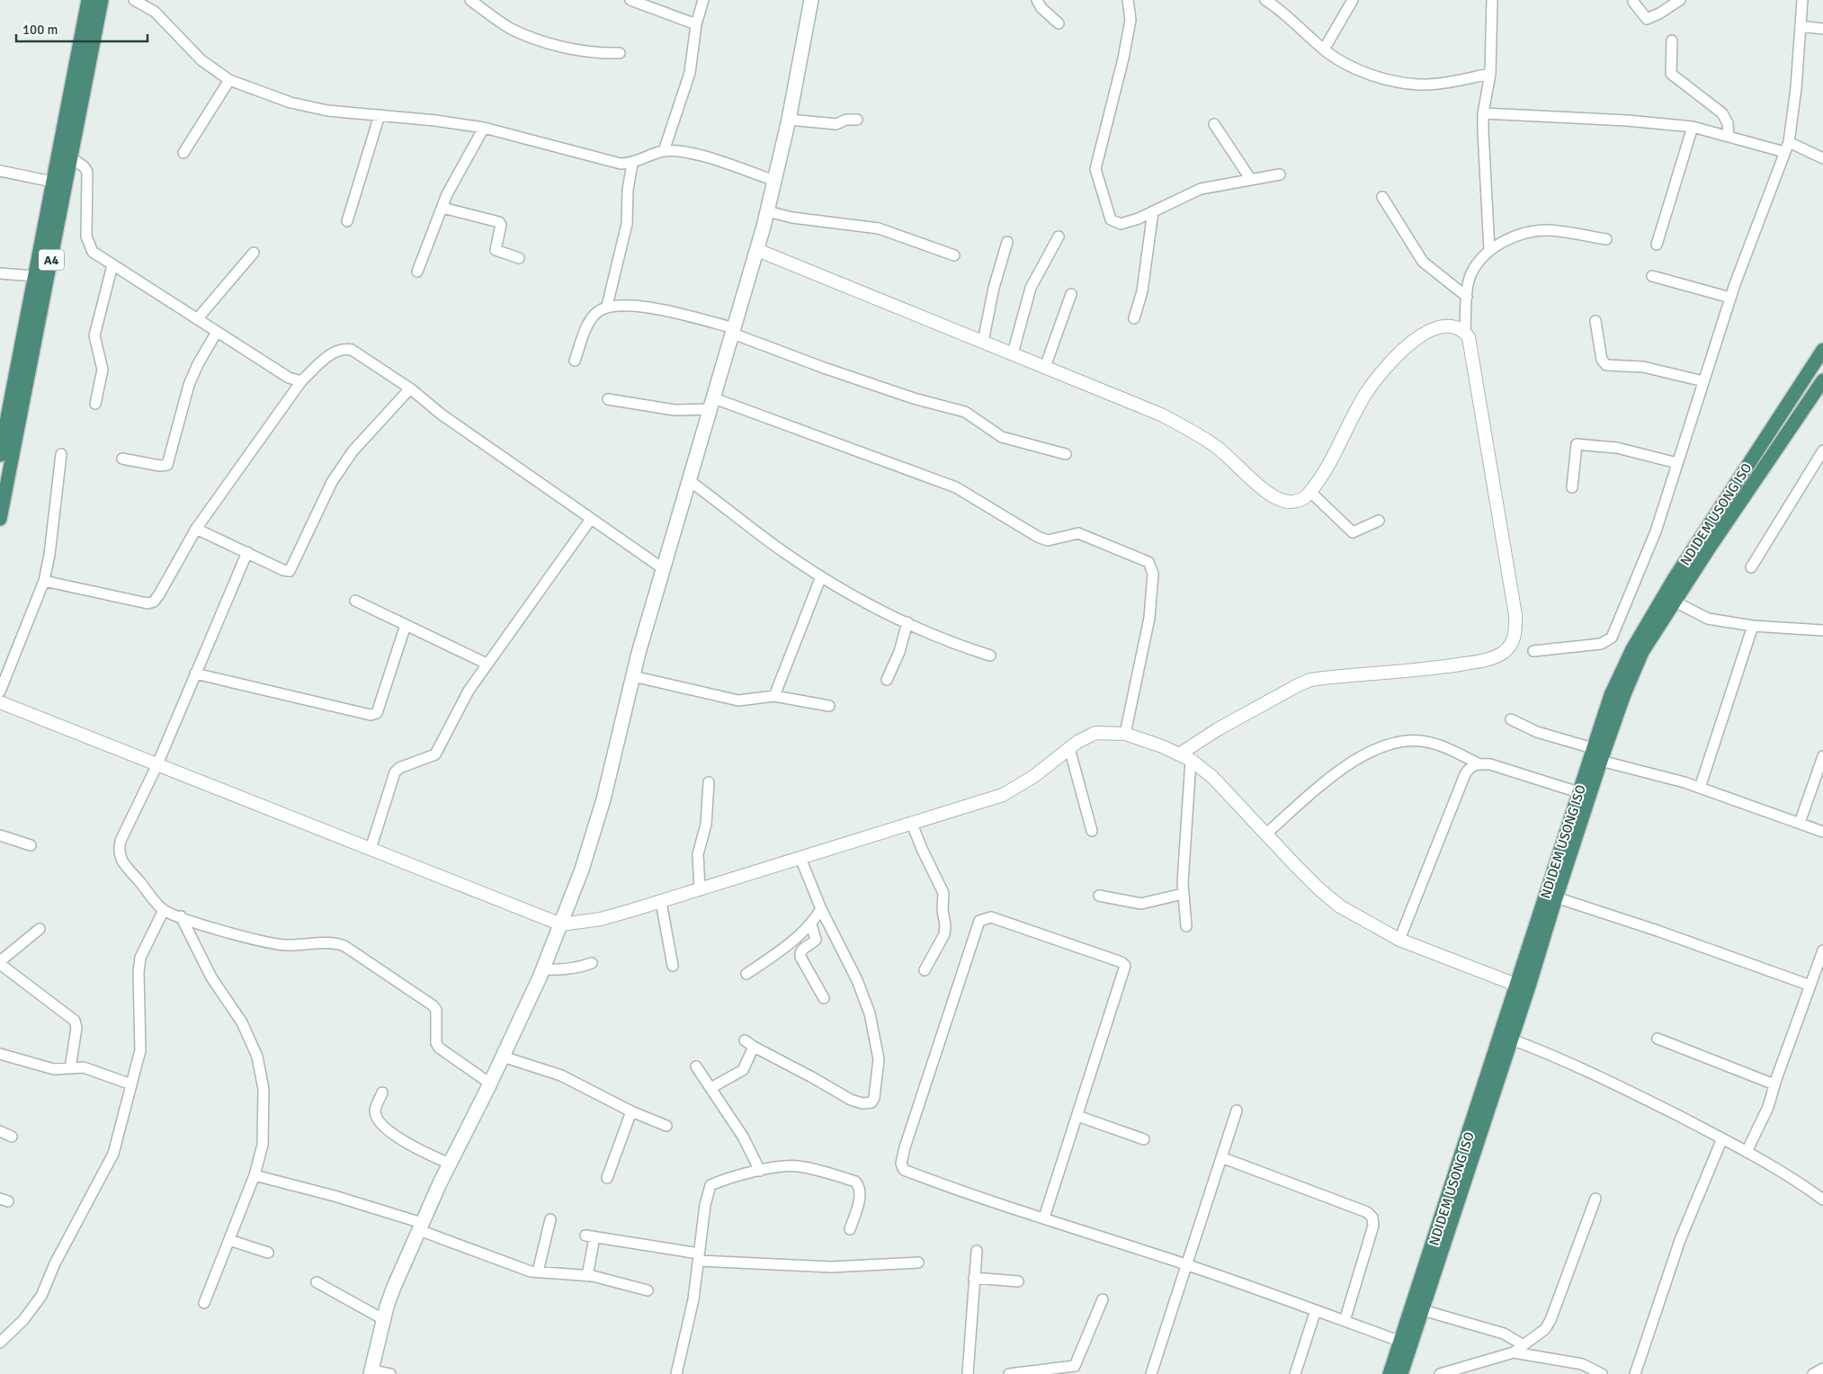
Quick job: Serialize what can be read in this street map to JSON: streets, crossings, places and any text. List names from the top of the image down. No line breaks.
{"streets":{"highway":["A4","NDIDEM USONG ISO"]},"scale_bar":"100 m"}
